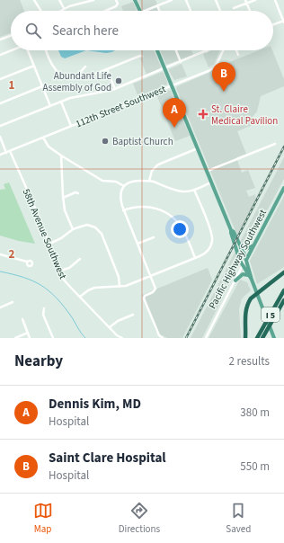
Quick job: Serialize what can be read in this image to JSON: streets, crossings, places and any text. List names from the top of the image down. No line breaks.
{"streets":{"highway":["I 5"],"main road":["Pacific Highway Southwest"],"street":["112th Street Southwest","58th Avenue Southwest"]},"crossings":[["112th Street Southwest","58th Avenue Southwest"]],"places":{"other":["Abundant Life Assembly of God","Baptist Church"],"health":["St. Claire Medical Pavilion"]},"page":{"search":"Search here","pins":["B","A"],"heading":["Nearby","2 results"],"list":[{"mark":"A","name":"Dennis Kim, MD","note":"Hospital","value":"380 m"},{"mark":"B","name":"Saint Clare Hospital","note":"Hospital","value":"550 m"}],"nav":["Map","Directions","Saved"]},"grid":{"rows":["1","2"]}}
